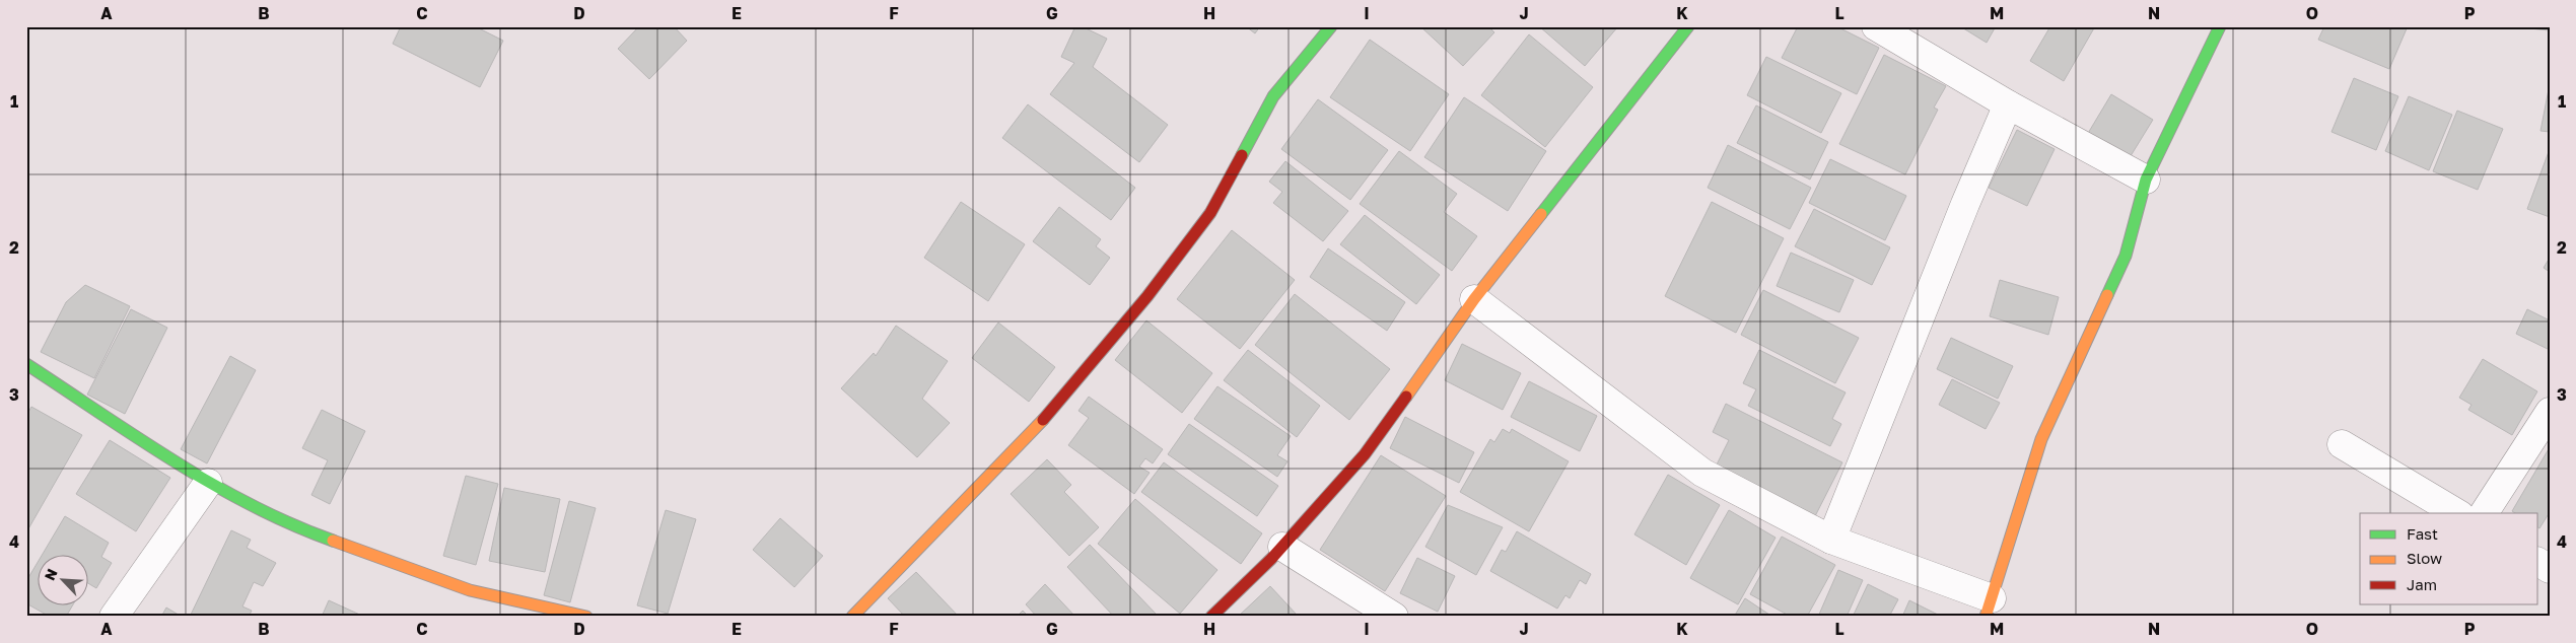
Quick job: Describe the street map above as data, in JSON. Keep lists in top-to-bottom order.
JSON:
{
  "legend": ["Fast", "Slow", "Jam"],
  "north": "top left",
  "grid": {
    "columns": [
      "A",
      "B",
      "C",
      "D",
      "E",
      "F",
      "G",
      "H",
      "I",
      "J",
      "K",
      "L",
      "M",
      "N",
      "O",
      "P"
    ],
    "rows": [
      "1",
      "2",
      "3",
      "4"
    ]
  }
}
